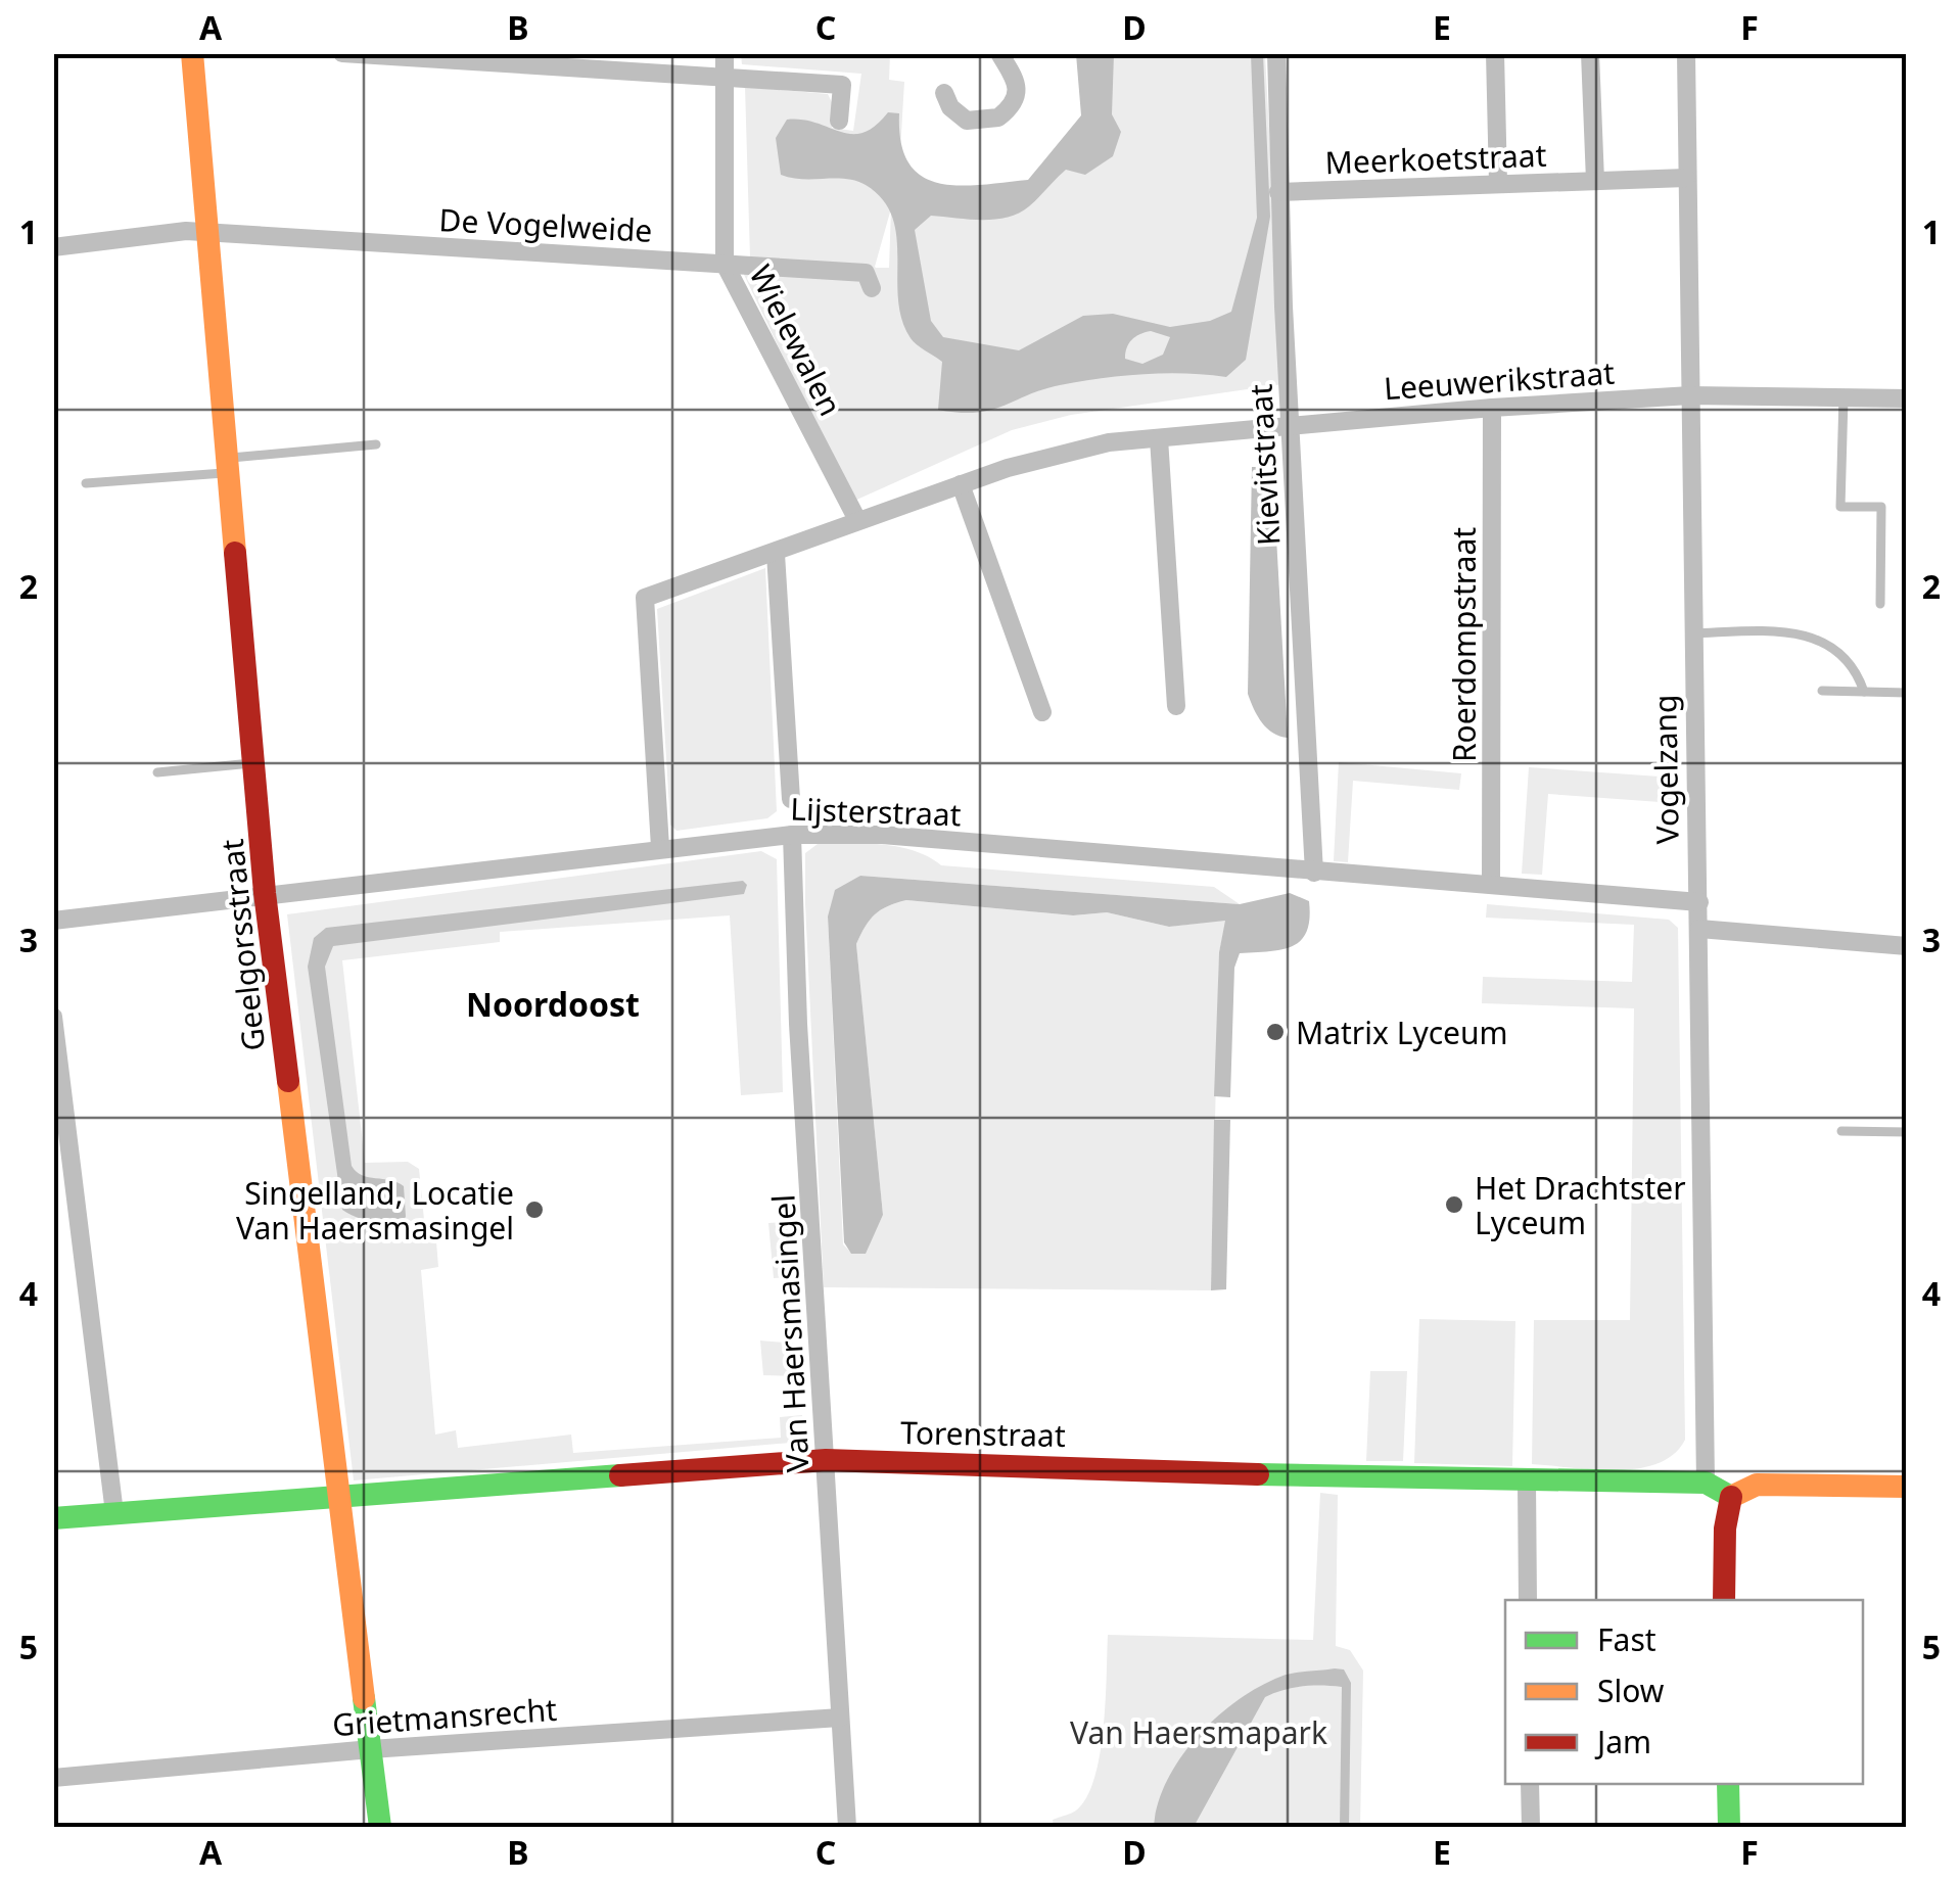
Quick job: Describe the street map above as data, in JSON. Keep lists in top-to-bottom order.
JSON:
{
  "streets": {
    "street": [
      "Meerkoetstraat",
      "De Vogelweide",
      "Wielewalen",
      "Leeuwerikstraat",
      "Kievitstraat",
      "Roerdompstraat",
      "Vogelzang",
      "Lijsterstraat",
      "Geelgorsstraat",
      "Van Haersmasingel",
      "Torenstraat",
      "Grietmansrecht"
    ]
  },
  "crossings": [
    ["Meerkoetstraat", "Kievitstraat"],
    ["Meerkoetstraat", "Vogelzang"],
    ["De Vogelweide", "Wielewalen"],
    ["De Vogelweide", "Geelgorsstraat"],
    ["Wielewalen", "Leeuwerikstraat"],
    ["Leeuwerikstraat", "Kievitstraat"],
    ["Leeuwerikstraat", "Roerdompstraat"],
    ["Leeuwerikstraat", "Vogelzang"],
    ["Leeuwerikstraat", "Lijsterstraat"],
    ["Kievitstraat", "Lijsterstraat"],
    ["Roerdompstraat", "Lijsterstraat"],
    ["Vogelzang", "Lijsterstraat"],
    ["Vogelzang", "Torenstraat"],
    ["Lijsterstraat", "Geelgorsstraat"],
    ["Lijsterstraat", "Van Haersmasingel"],
    ["Geelgorsstraat", "Torenstraat"],
    ["Geelgorsstraat", "Grietmansrecht"],
    ["Van Haersmasingel", "Torenstraat"],
    ["Van Haersmasingel", "Grietmansrecht"]
  ],
  "districts": ["Noordoost"],
  "parks": ["Van Haersmapark"],
  "places": ["Matrix Lyceum", "Het Drachtster Lyceum", "Singelland, Locatie Van Haersmasingel"],
  "legend": ["Fast", "Slow", "Jam"],
  "grid": {
    "columns": [
      "A",
      "B",
      "C",
      "D",
      "E",
      "F"
    ],
    "rows": [
      "1",
      "2",
      "3",
      "4",
      "5"
    ]
  }
}
